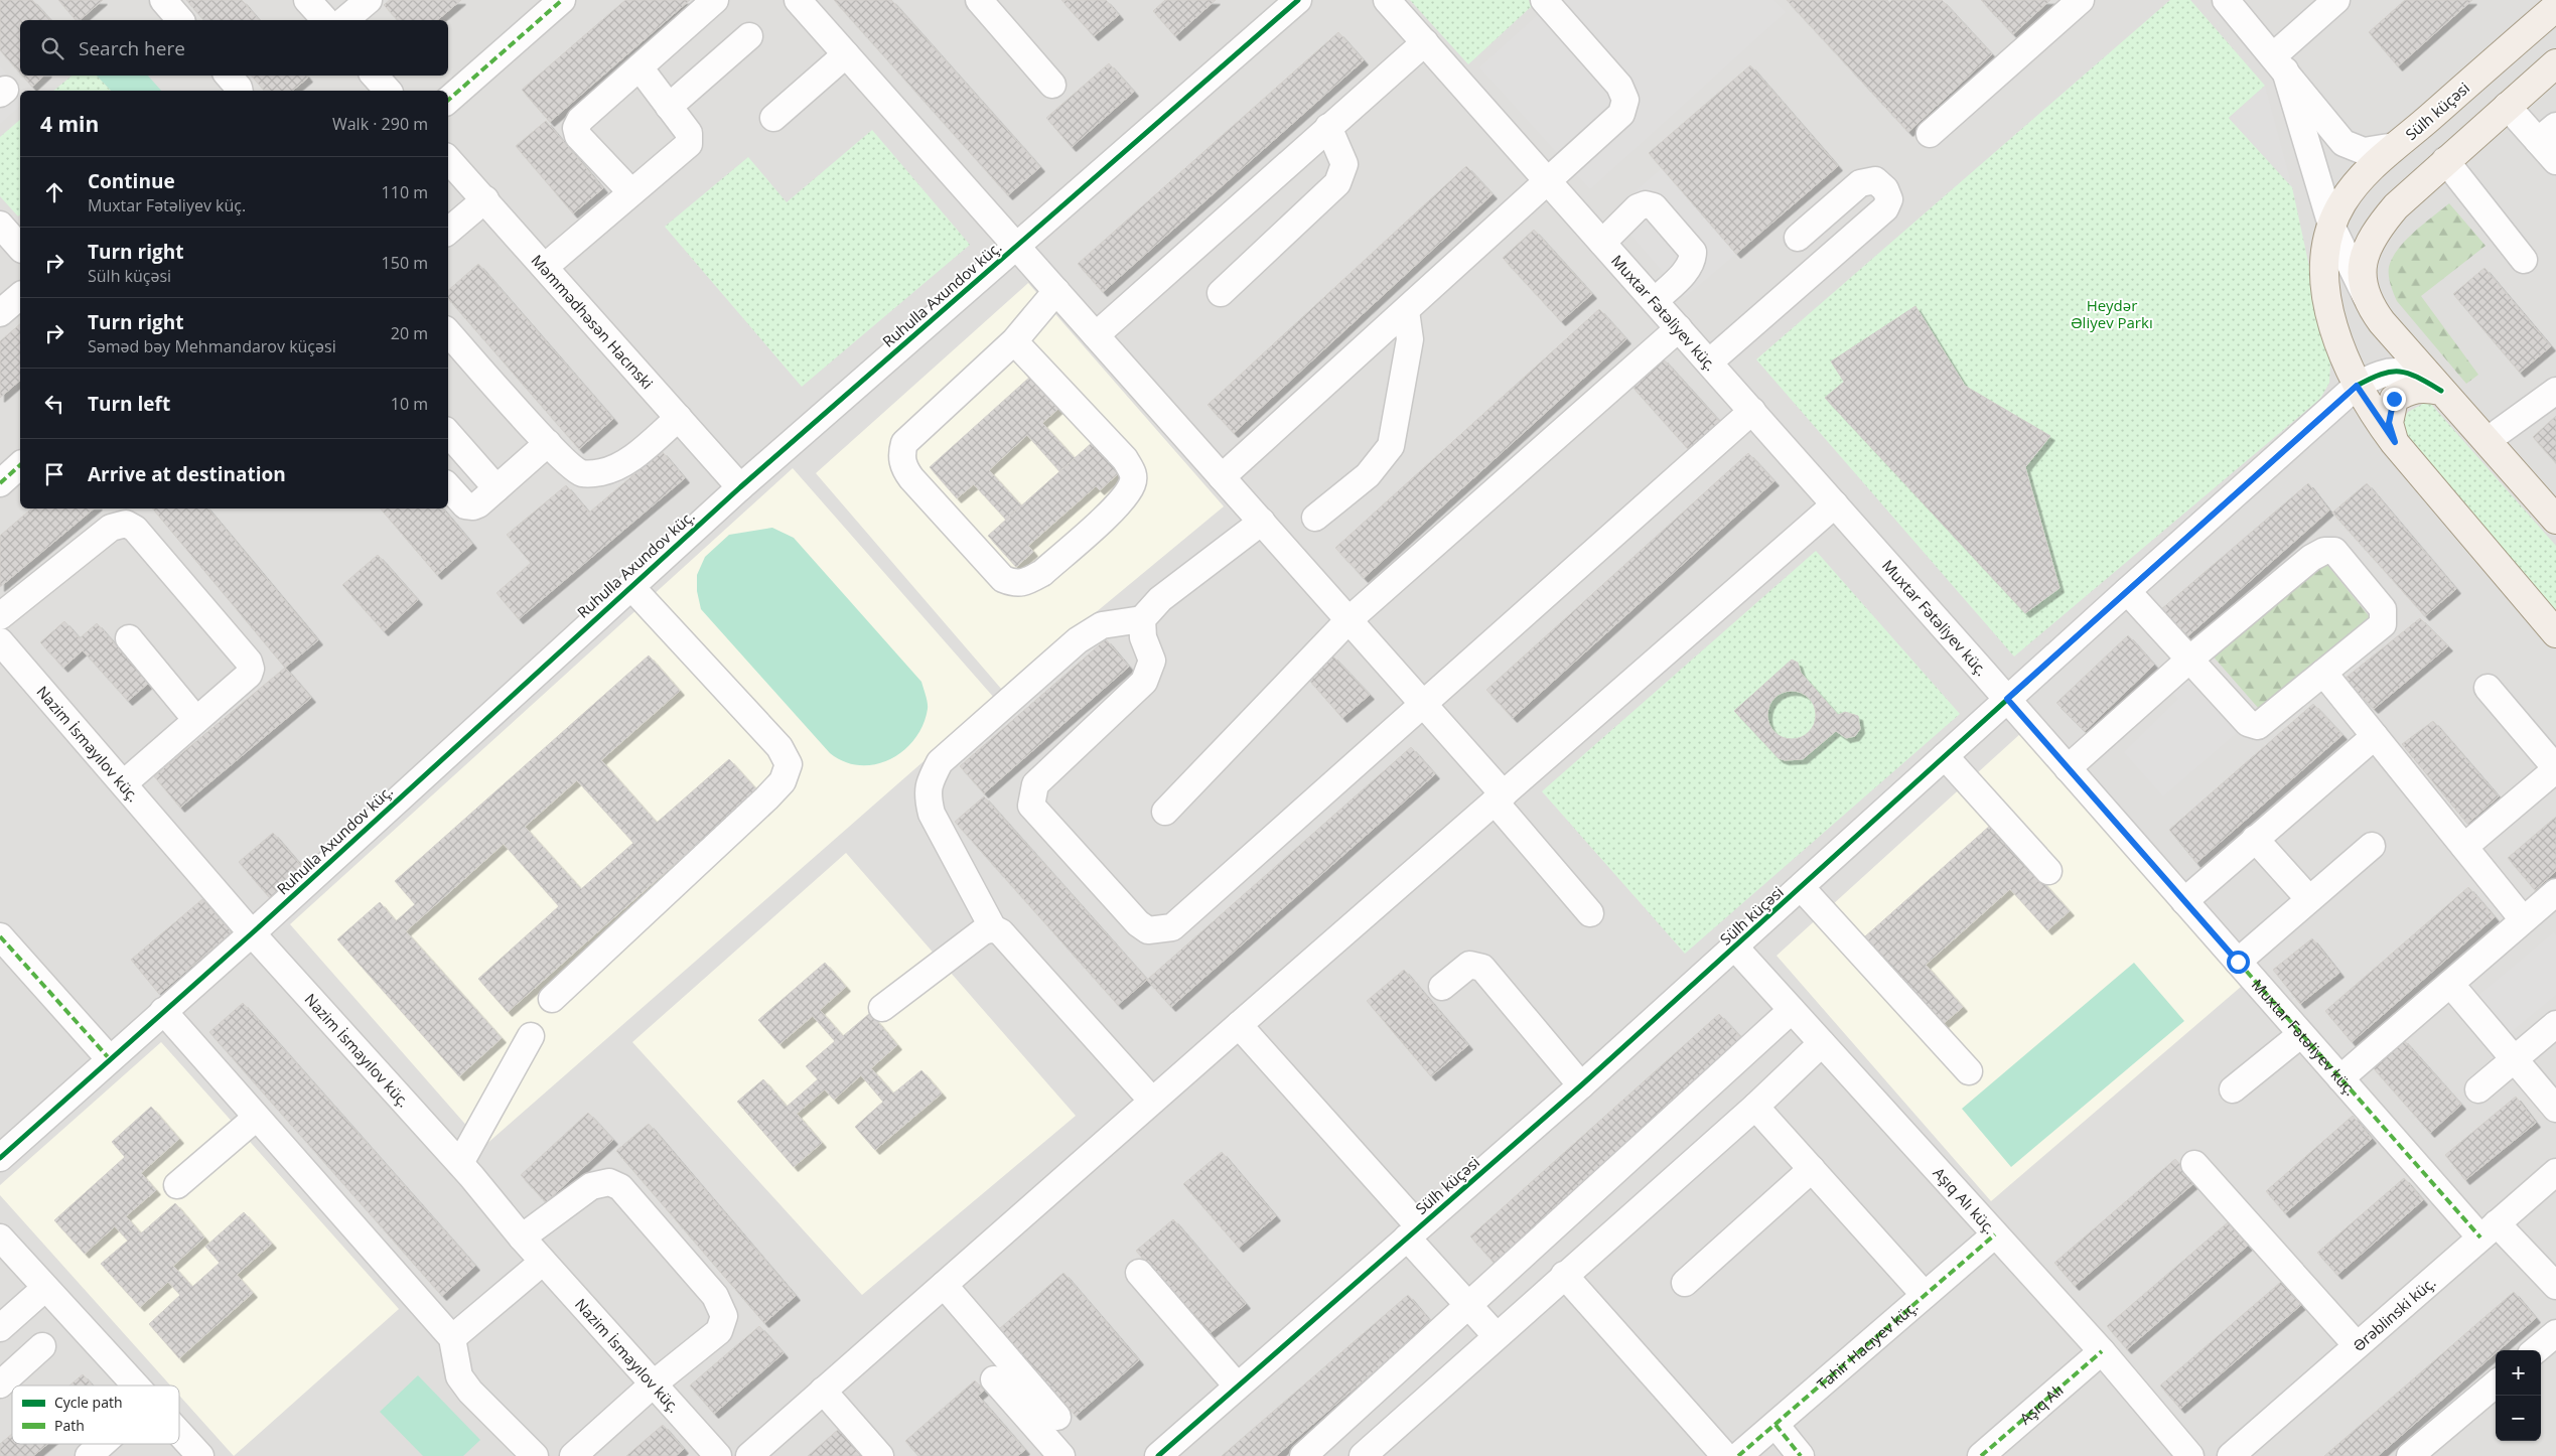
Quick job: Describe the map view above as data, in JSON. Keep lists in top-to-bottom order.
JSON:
{
  "streets": {
    "main road": ["Sülh küçəsi"],
    "street": [
      "Ruhulla Axundov küç.",
      "Muxtar Fətəliyev küç.",
      "Məmmədhəsən Hacınski",
      "Nazim İsmayılov küç.",
      "Aşıq Alı küç.",
      "Ərəblinski küç.",
      "Tahir Hacıyev küç.",
      "Aşıq Alı"
    ]
  },
  "crossings": [
    ["Sülh küçəsi", "Muxtar Fətəliyev küç."],
    ["Sülh küçəsi", "Aşıq Alı küç."],
    ["Ruhulla Axundov küç.", "Məmmədhəsən Hacınski"],
    ["Ruhulla Axundov küç.", "Nazim İsmayılov küç."],
    ["Muxtar Fətəliyev küç.", "Ərəblinski küç."],
    ["Aşıq Alı küç.", "Tahir Hacıyev küç."],
    ["Aşıq Alı küç.", "Aşıq Alı"]
  ],
  "parks": ["Heydər Əliyev Parkı"],
  "legend": ["Cycle path", "Path"],
  "page": {
    "search": "Search here",
    "heading": ["4 min", "Walk · 290 m"],
    "list": [
      ["Continue", "Muxtar Fətəliyev küç.", "110 m"],
      ["Turn right", "Sülh küçəsi", "150 m"],
      ["Turn right", "Səməd bəy Mehmandarov küçəsi", "20 m"],
      ["Turn left", "10 m"],
      "Arrive at destination"
    ],
    "map_buttons": ["+", "−"]
  }
}
